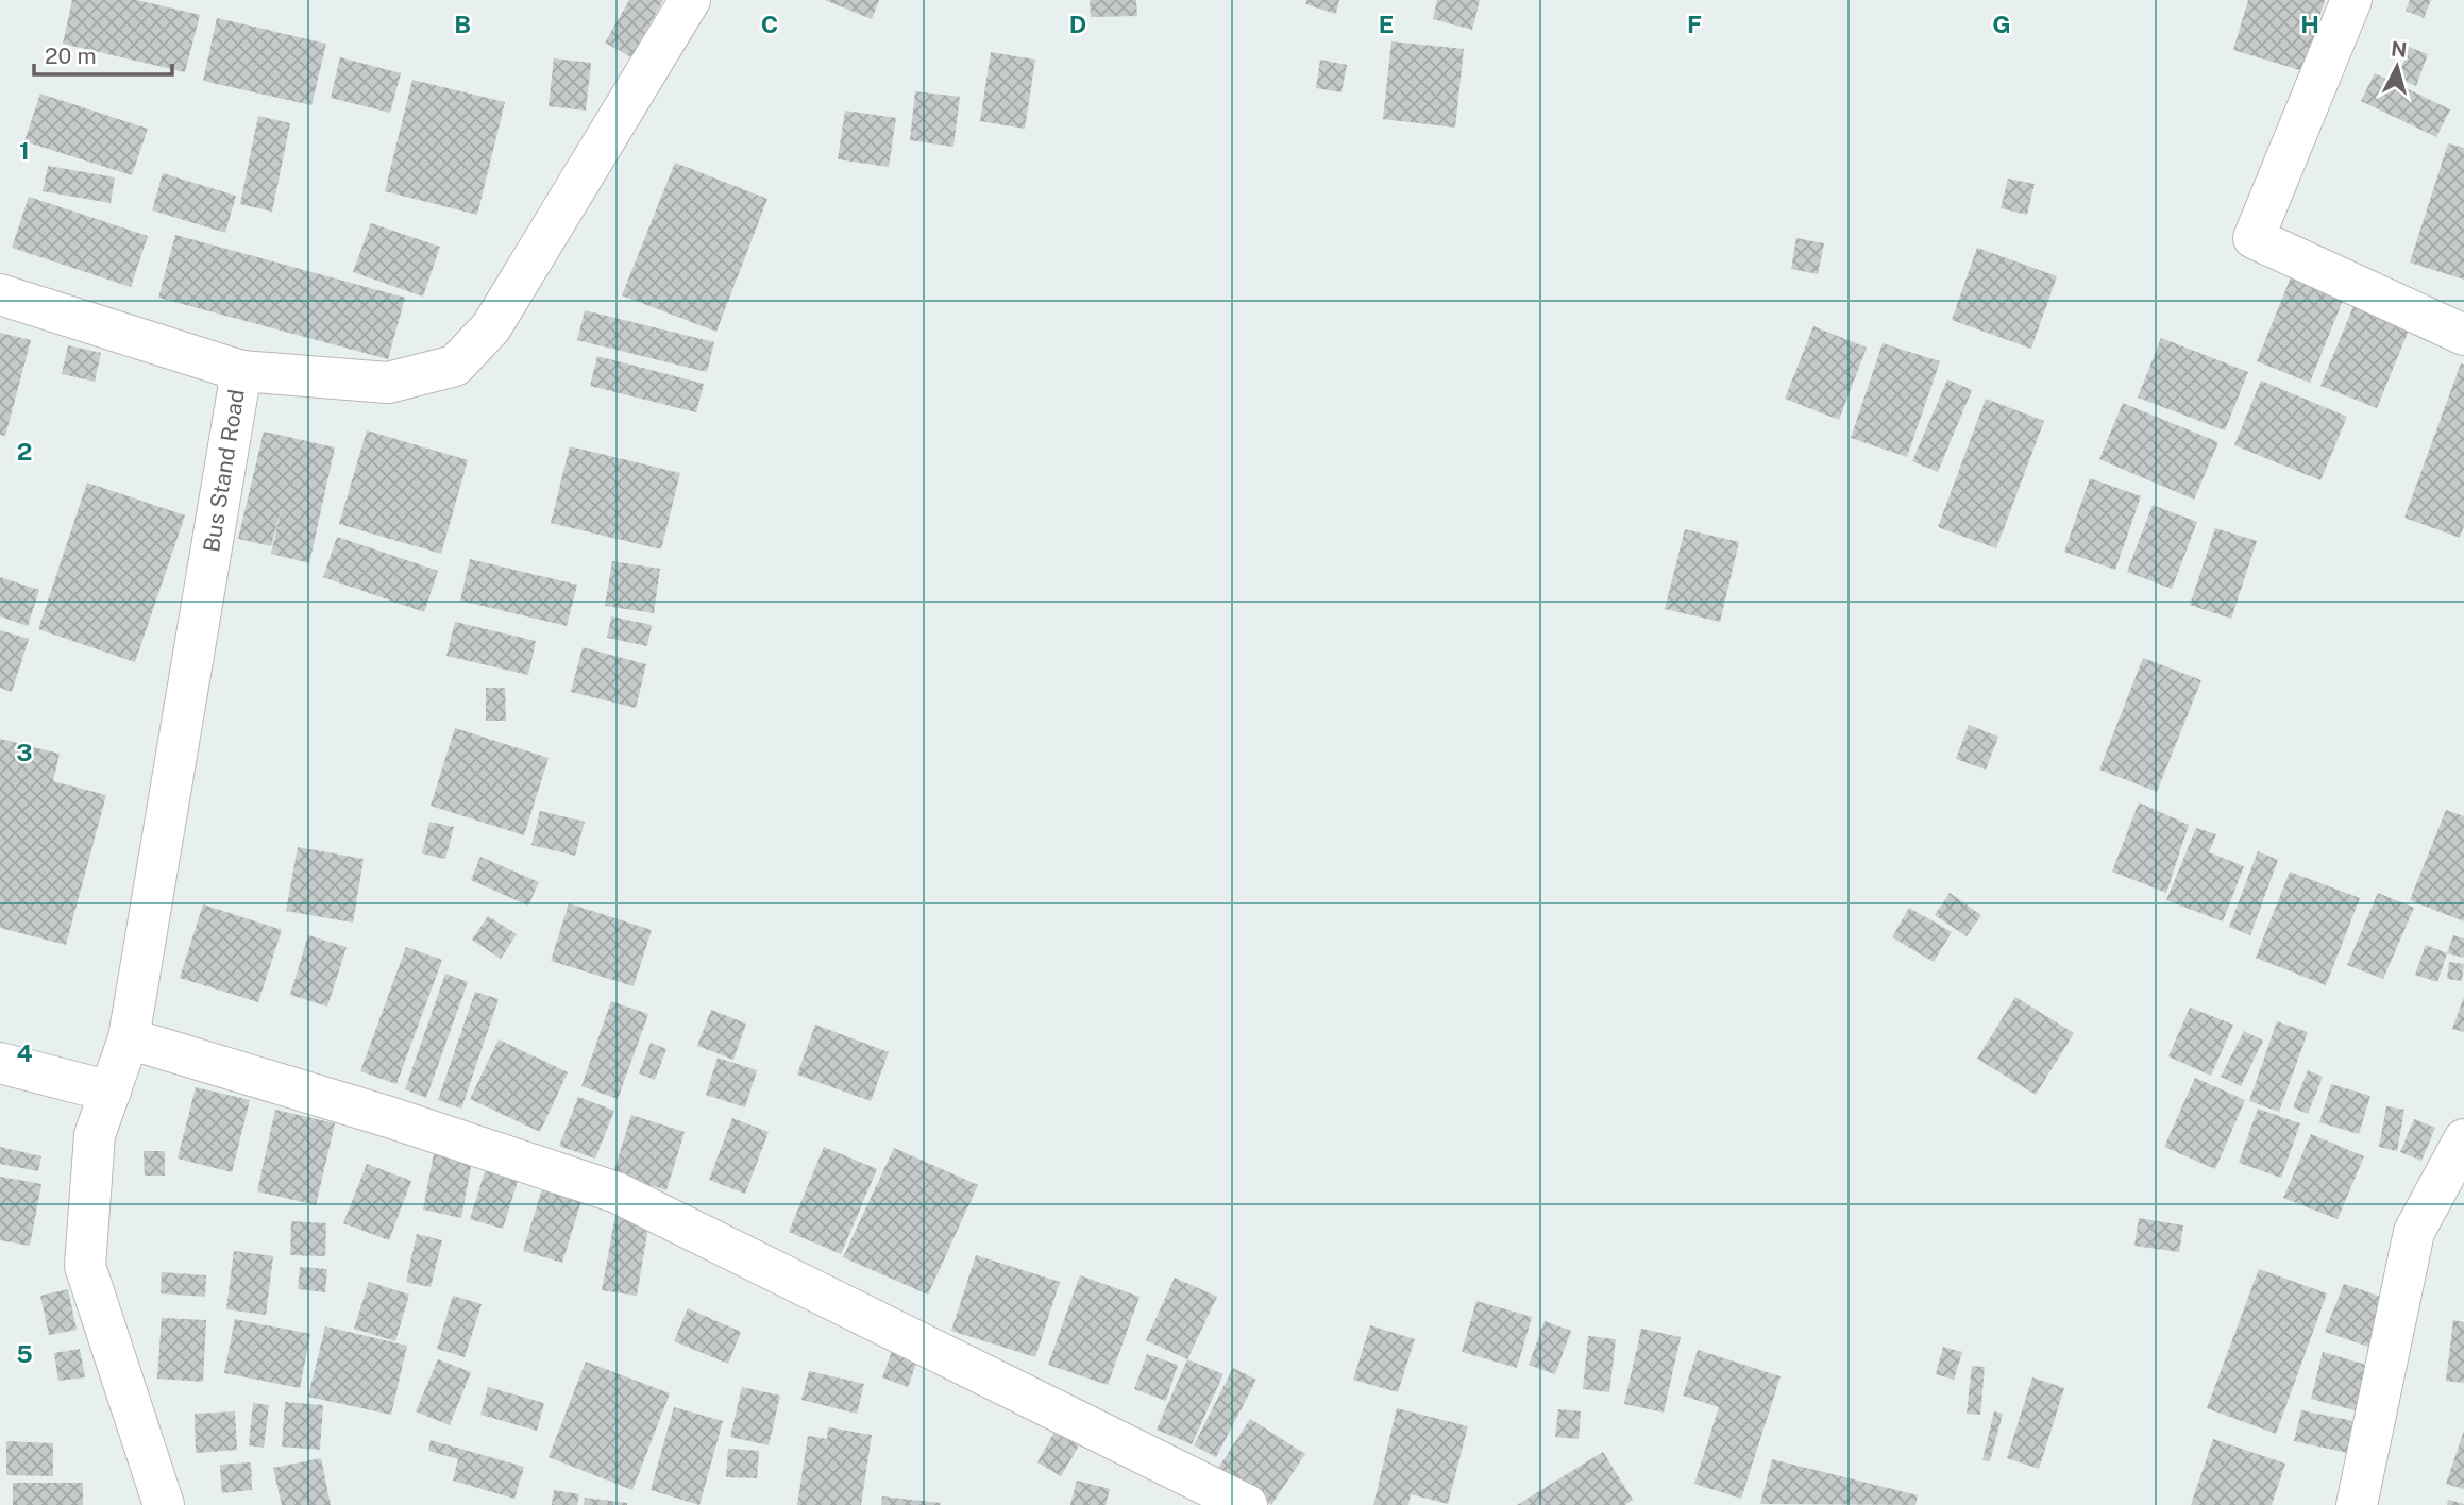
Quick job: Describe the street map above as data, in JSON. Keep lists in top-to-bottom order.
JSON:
{
  "streets": {
    "street": ["Bus Stand Road"]
  },
  "scale_bar": "20 m",
  "north": "top",
  "grid": {
    "columns": [
      "B",
      "C",
      "D",
      "E",
      "F",
      "G",
      "H"
    ],
    "rows": [
      "1",
      "2",
      "3",
      "4",
      "5"
    ]
  }
}
